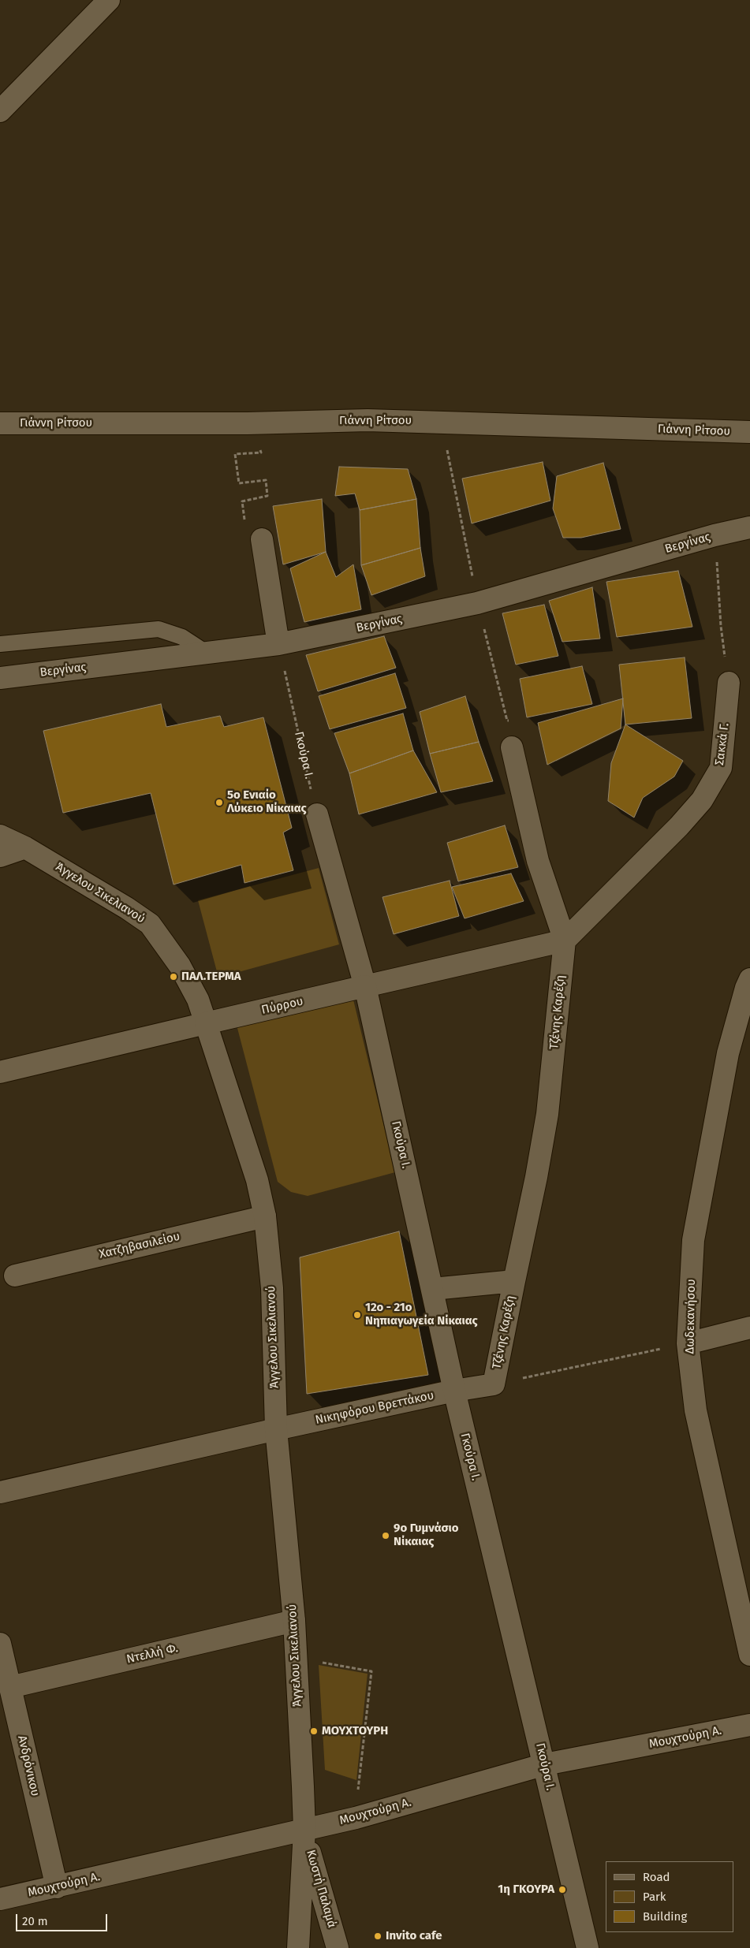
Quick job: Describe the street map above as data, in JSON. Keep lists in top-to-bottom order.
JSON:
{
  "streets": {
    "street": [
      "Γιάννη Ρίτσου",
      "Βεργίνας",
      "Σακκά Γ.",
      "Γκούρα Ι.",
      "Άγγελου Σικελιανού",
      "Πύρρου",
      "Τζένης Καρέζη",
      "Χατζηβασιλείου",
      "Δωδεκανήσου",
      "Νικηφόρου Βρεττάκου",
      "Ντελλή Φ.",
      "Μουχτούρη Α.",
      "Ανδρόνικου",
      "Κωστή Παλαμά"
    ]
  },
  "crossings": [
    ["Βεργίνας", "Γκούρα Ι."],
    ["Σακκά Γ.", "Πύρρου"],
    ["Σακκά Γ.", "Τζένης Καρέζη"],
    ["Γκούρα Ι.", "Πύρρου"],
    ["Γκούρα Ι.", "Τζένης Καρέζη"],
    ["Γκούρα Ι.", "Νικηφόρου Βρεττάκου"],
    ["Γκούρα Ι.", "Μουχτούρη Α."],
    ["Άγγελου Σικελιανού", "Πύρρου"],
    ["Άγγελου Σικελιανού", "Χατζηβασιλείου"],
    ["Άγγελου Σικελιανού", "Νικηφόρου Βρεττάκου"],
    ["Άγγελου Σικελιανού", "Ντελλή Φ."],
    ["Άγγελου Σικελιανού", "Μουχτούρη Α."],
    ["Άγγελου Σικελιανού", "Κωστή Παλαμά"],
    ["Πύρρου", "Τζένης Καρέζη"],
    ["Τζένης Καρέζη", "Νικηφόρου Βρεττάκου"],
    ["Ντελλή Φ.", "Ανδρόνικου"],
    ["Μουχτούρη Α.", "Ανδρόνικου"],
    ["Μουχτούρη Α.", "Κωστή Παλαμά"]
  ],
  "places": [
    "5ο Ενιαίο Λύκειο Νίκαιας",
    "ΠΑΛ.ΤΕΡΜΑ",
    "12ο - 21ο Νηπιαγωγεία Νίκαιας",
    "9ο Γυμνάσιο Νίκαιας",
    "ΜΟΥΧΤΟΥΡΗ",
    "1η ΓΚΟΥΡΑ",
    "Invito cafe"
  ],
  "legend": ["Road", "Park", "Building"],
  "scale_bar": "20 m"
}
